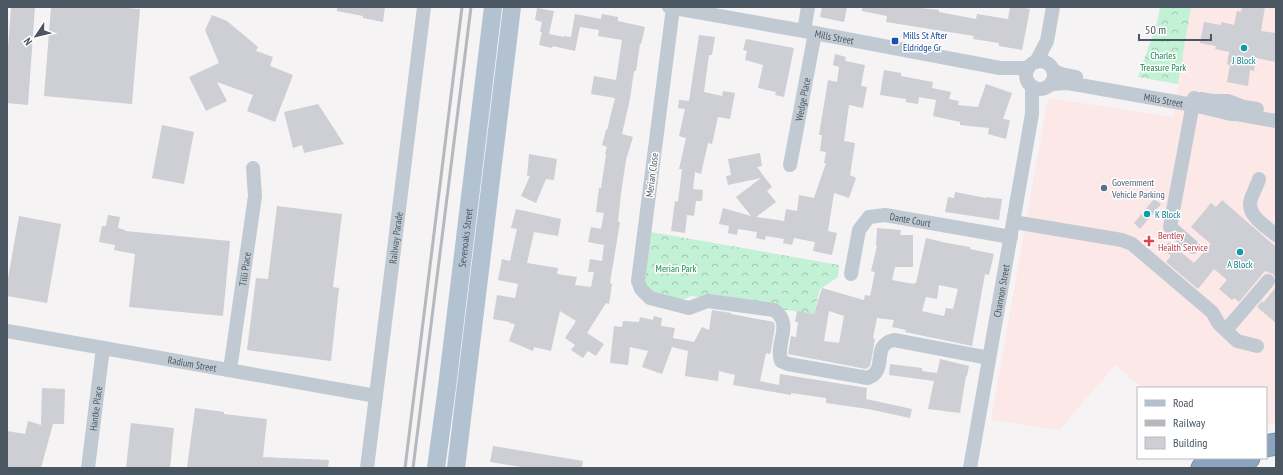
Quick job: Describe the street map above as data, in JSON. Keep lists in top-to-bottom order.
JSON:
{
  "streets": {
    "main road": ["Sevenoaks Street"],
    "street": [
      "Mills Street",
      "Wedge Place",
      "Merian Close",
      "Dante Court",
      "Railway Parade",
      "Tilli Place",
      "Channon Street",
      "Radium Street",
      "Hantke Place"
    ]
  },
  "crossings": [
    ["Mills Street", "Wedge Place"],
    ["Mills Street", "Merian Close"],
    ["Mills Street", "Channon Street"],
    ["Merian Close", "Channon Street"],
    ["Dante Court", "Channon Street"],
    ["Railway Parade", "Radium Street"],
    ["Tilli Place", "Radium Street"],
    ["Radium Street", "Hantke Place"]
  ],
  "parks": ["Charles Treasure Park", "Merian Park"],
  "places": {
    "transit": ["Mills St After Eldridge Gr"],
    "other": [
      "J Block",
      "Government Vehicle Parking",
      "K Block",
      "A Block"
    ],
    "health": ["Bentley Health Service"]
  },
  "legend": ["Road", "Railway", "Building"],
  "scale_bar": "50 m",
  "north": "bottom left"
}
